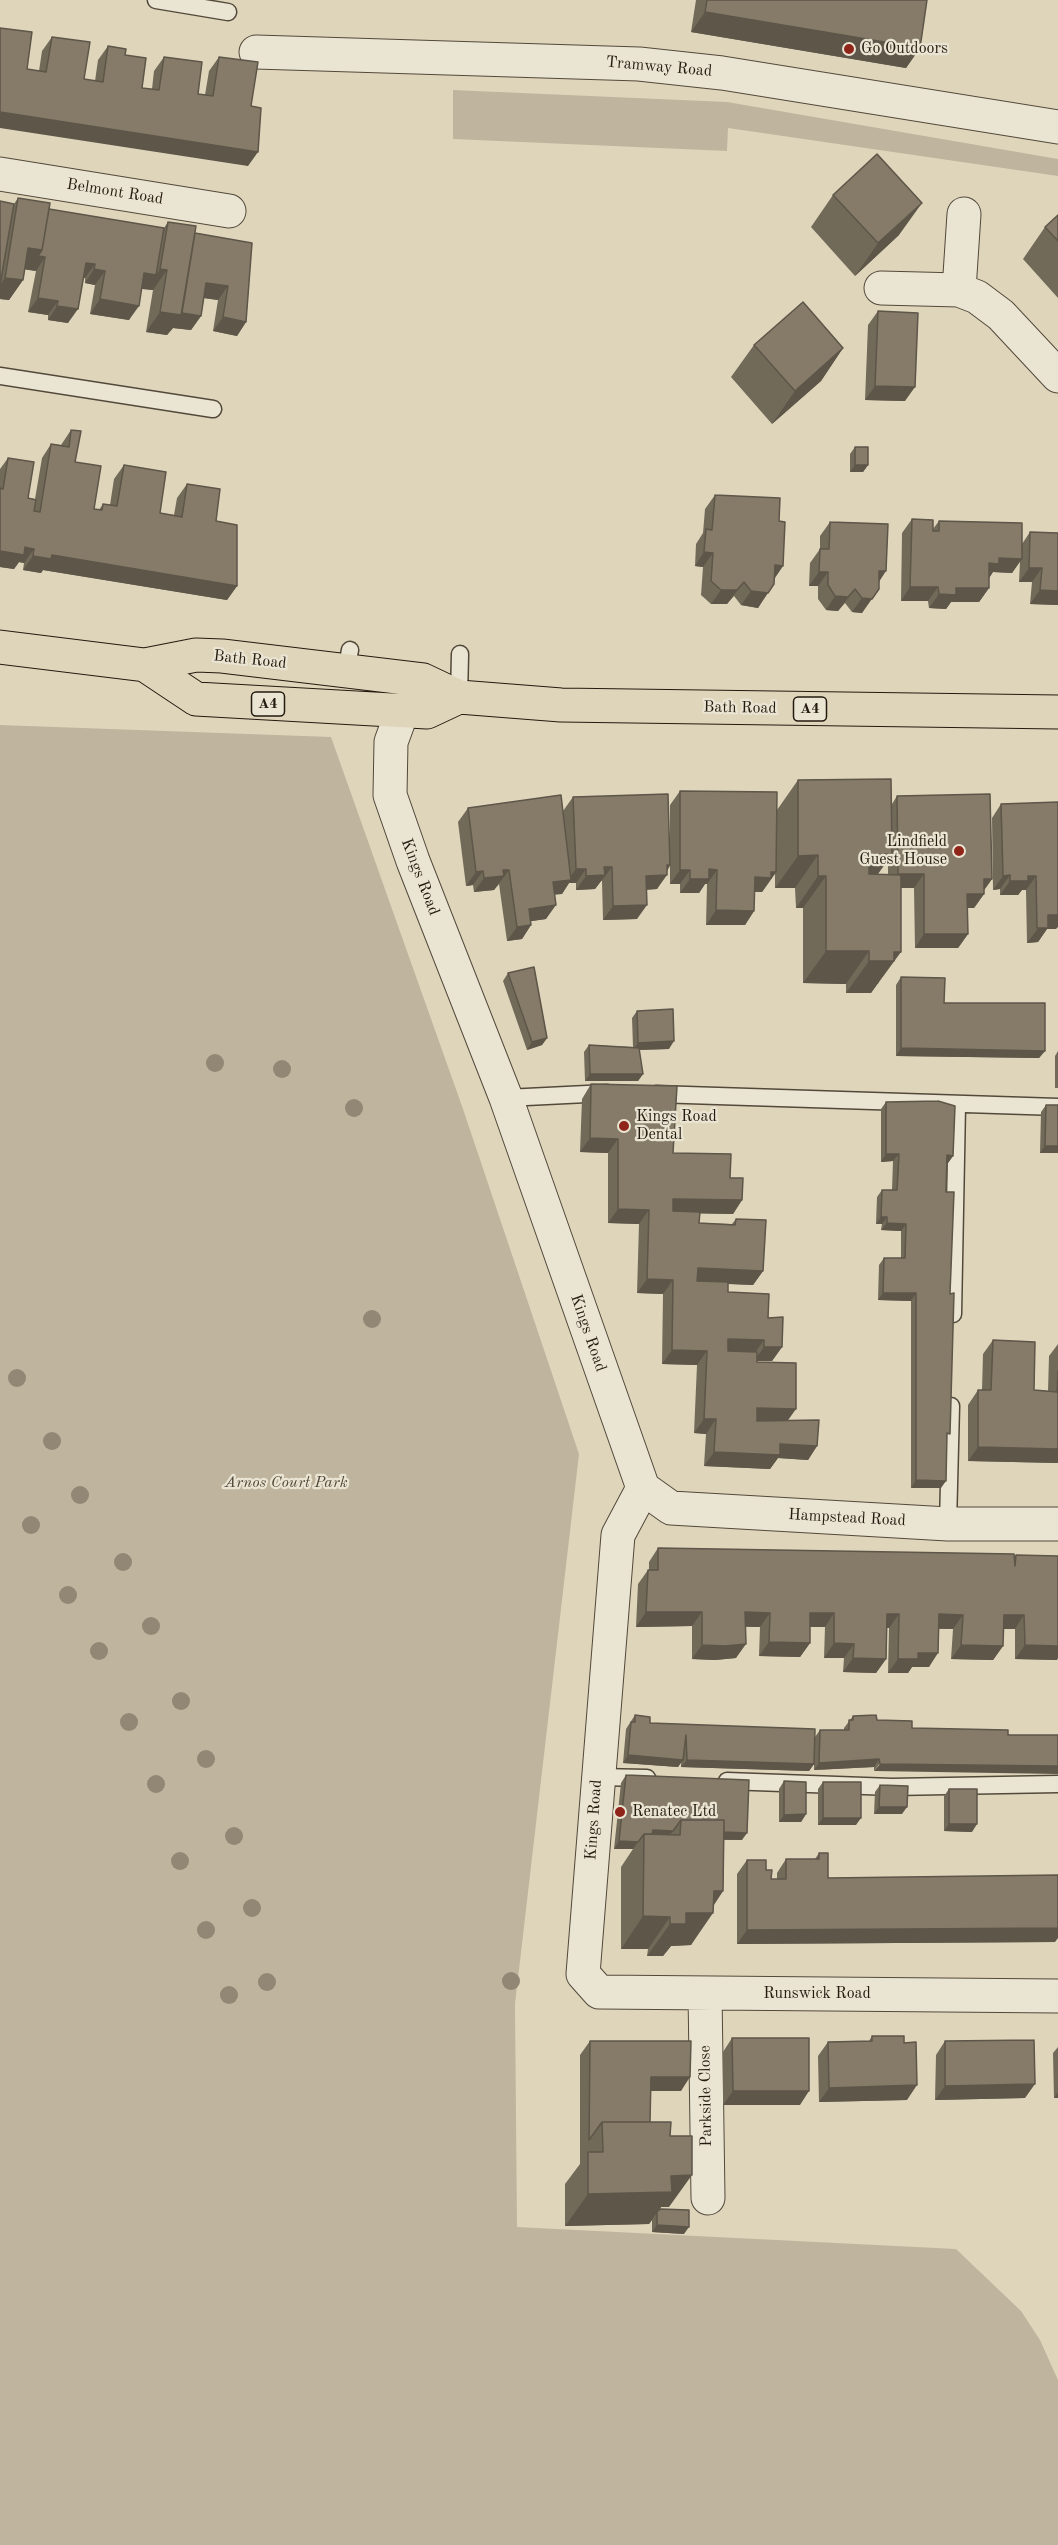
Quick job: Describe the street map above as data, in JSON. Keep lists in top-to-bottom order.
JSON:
{
  "streets": {
    "highway": ["Bath Road", "A4"],
    "street": [
      "Tramway Road",
      "Belmont Road",
      "Kings Road",
      "Hampstead Road",
      "Runswick Road",
      "Parkside Close"
    ]
  },
  "crossings": [
    ["Bath Road", "Kings Road"],
    ["Kings Road", "Hampstead Road"],
    ["Kings Road", "Runswick Road"],
    ["Runswick Road", "Parkside Close"]
  ],
  "parks": ["Arnos Court Park"],
  "places": [
    "Go Outdoors",
    "Lindfield Guest House",
    "Kings Road Dental",
    "Renatec Ltd"
  ]
}
